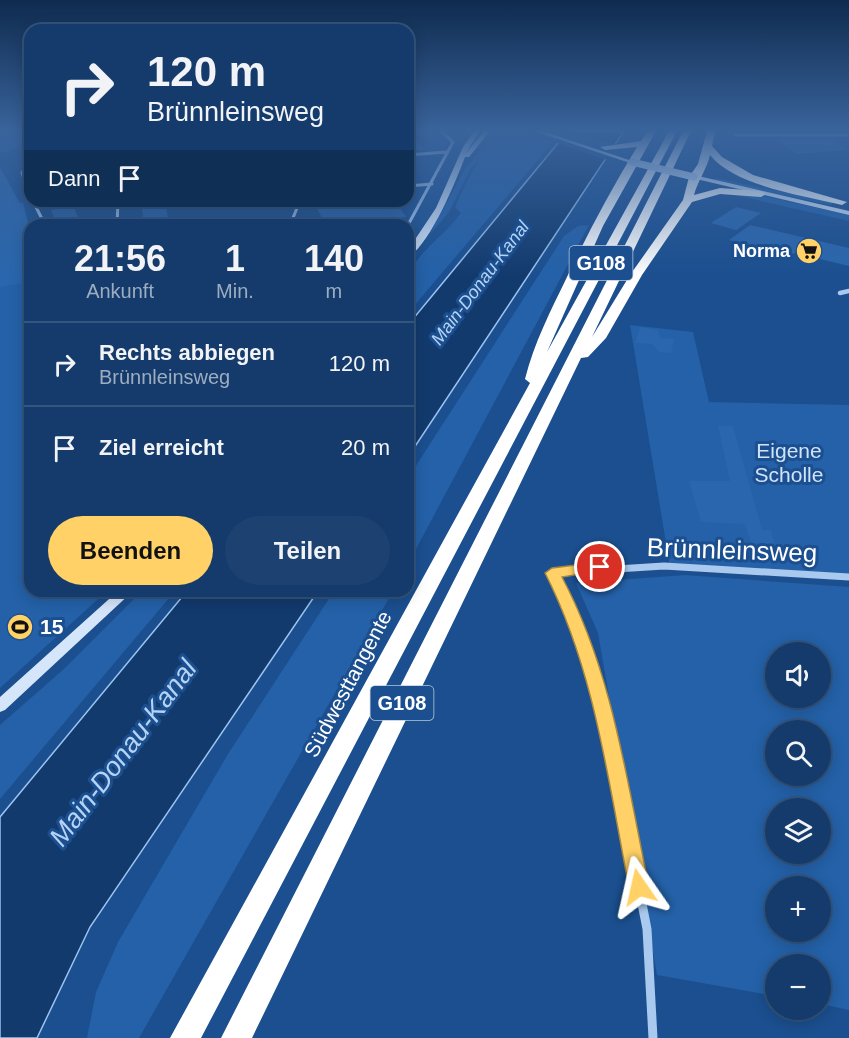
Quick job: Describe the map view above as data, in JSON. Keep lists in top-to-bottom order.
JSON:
{
  "streets": {
    "highway": ["G108", "Südwesttangente"],
    "street": ["Brünnleinsweg"]
  },
  "water": ["Main-Donau-Kanal"],
  "parks": ["Eigene Scholle"],
  "places": {
    "supermarket": ["Norma"],
    "sports": ["15"]
  },
  "page": {
    "turn": ["120 m", "Brünnleinsweg"],
    "then": "Dann",
    "eta": [
      "21:56",
      "Ankunft",
      "1",
      "Min.",
      "140",
      "m"
    ],
    "list": [
      {
        "name": "Rechts abbiegen",
        "note": "Brünnleinsweg",
        "value": "120 m"
      },
      {
        "name": "Ziel erreicht",
        "value": "20 m"
      }
    ],
    "buttons": ["Beenden", "Teilen"],
    "map_buttons": ["+", "−"]
  }
}
